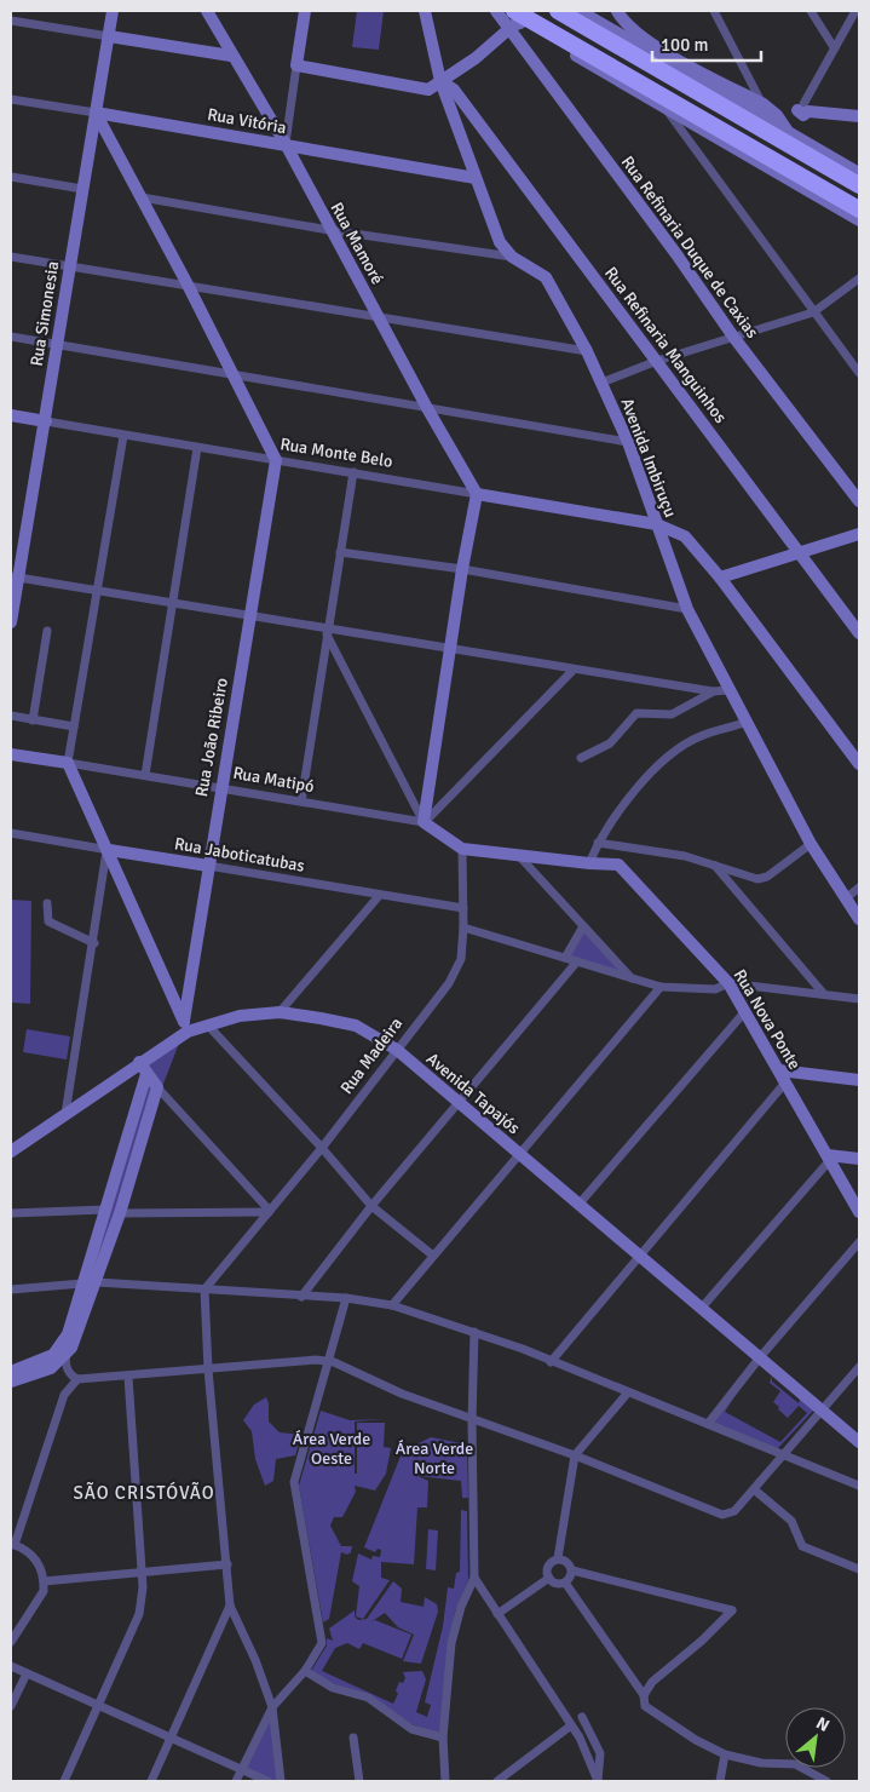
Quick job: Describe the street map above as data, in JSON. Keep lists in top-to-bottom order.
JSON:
{
  "streets": {
    "street": [
      "Rua Vitória",
      "Rua Mamoré",
      "Rua Refinaria Duque de Caxias",
      "Rua Simonesia",
      "Rua Refinaria Manguinhos",
      "Rua Monte Belo",
      "Avenida Imbiruçu",
      "Rua João Ribeiro",
      "Rua Matipó",
      "Rua Jaboticatubas",
      "Rua Nova Ponte",
      "Rua Madeira",
      "Avenida Tapajós"
    ]
  },
  "crossings": [
    ["Rua Vitória", "Rua Mamoré"],
    ["Rua Vitória", "Rua Simonesia"],
    ["Rua Vitória", "Avenida Imbiruçu"],
    ["Rua Mamoré", "Rua Monte Belo"],
    ["Rua Simonesia", "Rua Monte Belo"],
    ["Rua Refinaria Manguinhos", "Avenida Imbiruçu"],
    ["Rua Monte Belo", "Avenida Imbiruçu"],
    ["Rua Monte Belo", "Rua João Ribeiro"],
    ["Rua João Ribeiro", "Rua Matipó"],
    ["Rua João Ribeiro", "Rua Jaboticatubas"],
    ["Rua João Ribeiro", "Avenida Tapajós"],
    ["Rua Jaboticatubas", "Rua Madeira"],
    ["Rua Madeira", "Avenida Tapajós"]
  ],
  "districts": ["SÃO CRISTÓVÃO"],
  "parks": ["Área Verde Oeste", "Área Verde Norte"],
  "scale_bar": "100 m",
  "north": "top right"
}
